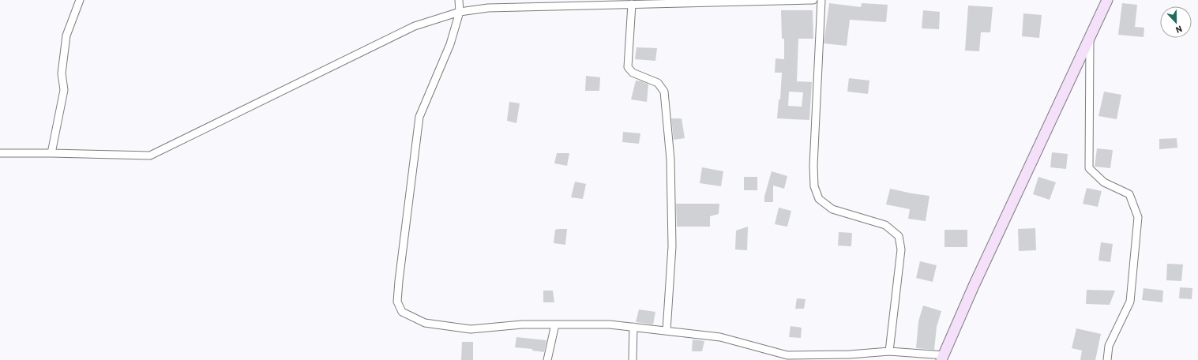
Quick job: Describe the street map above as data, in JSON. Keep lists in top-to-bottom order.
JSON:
{
  "north": "bottom"
}
